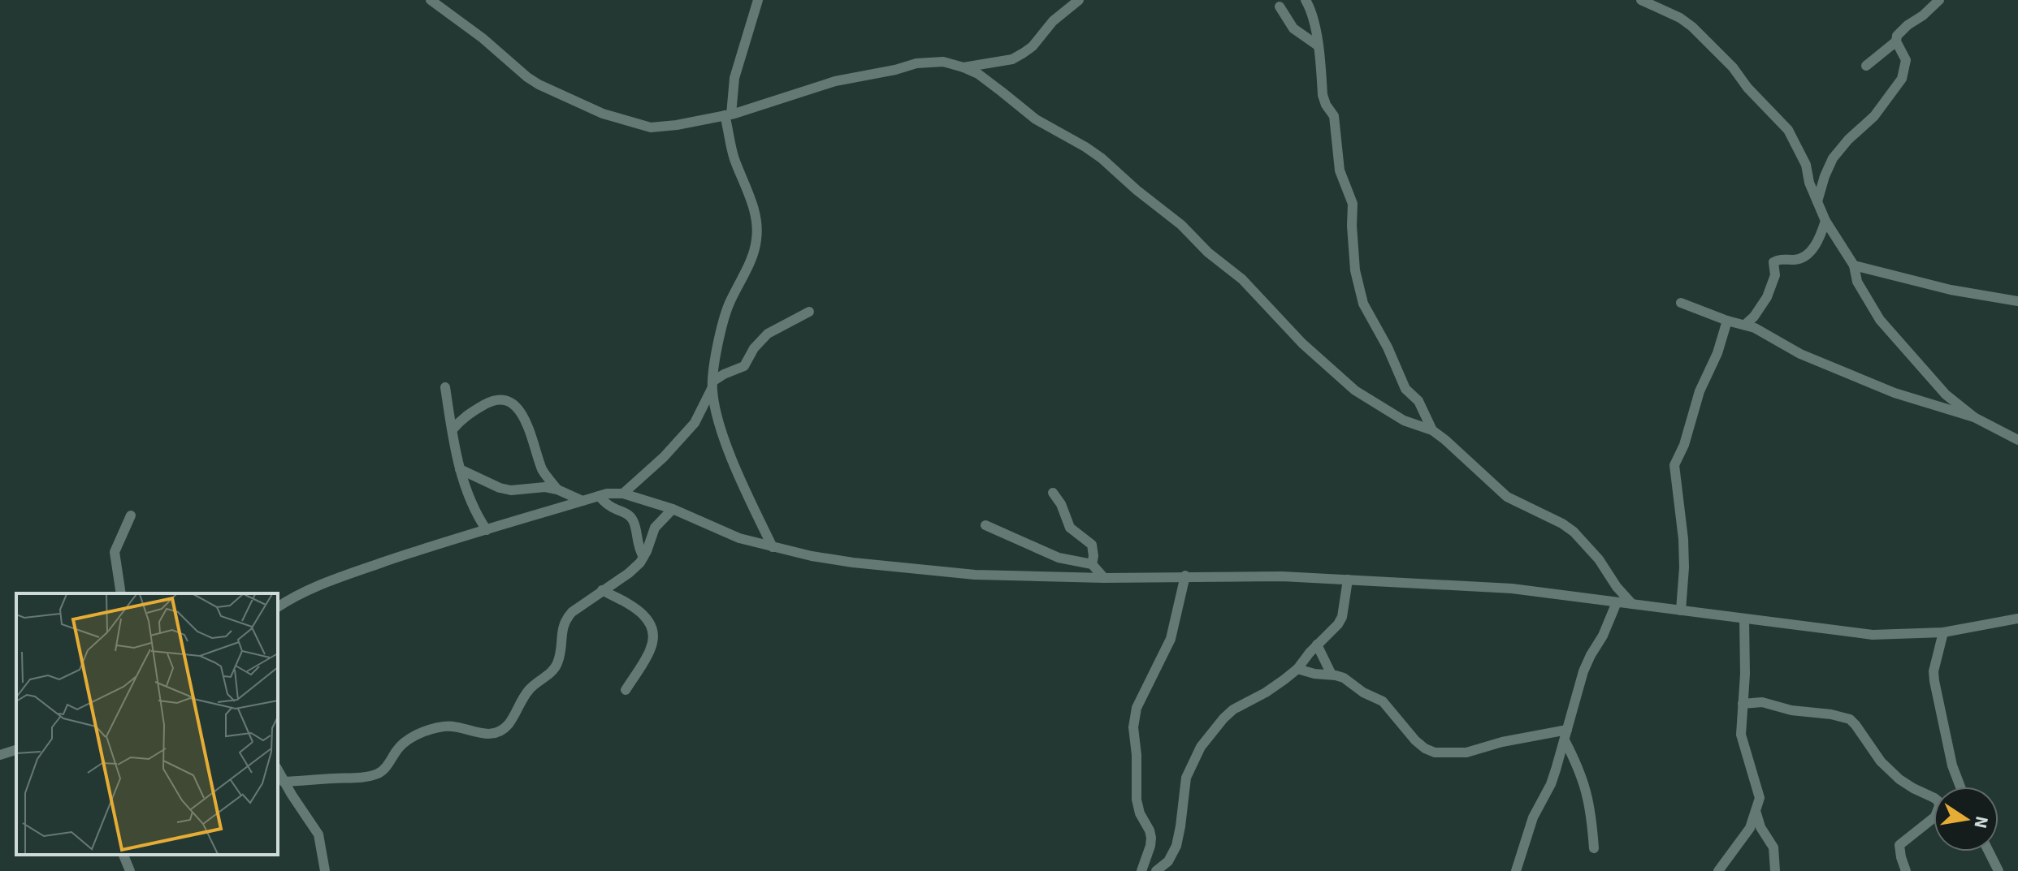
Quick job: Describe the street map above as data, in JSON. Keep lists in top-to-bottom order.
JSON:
{
  "north": "right"
}
